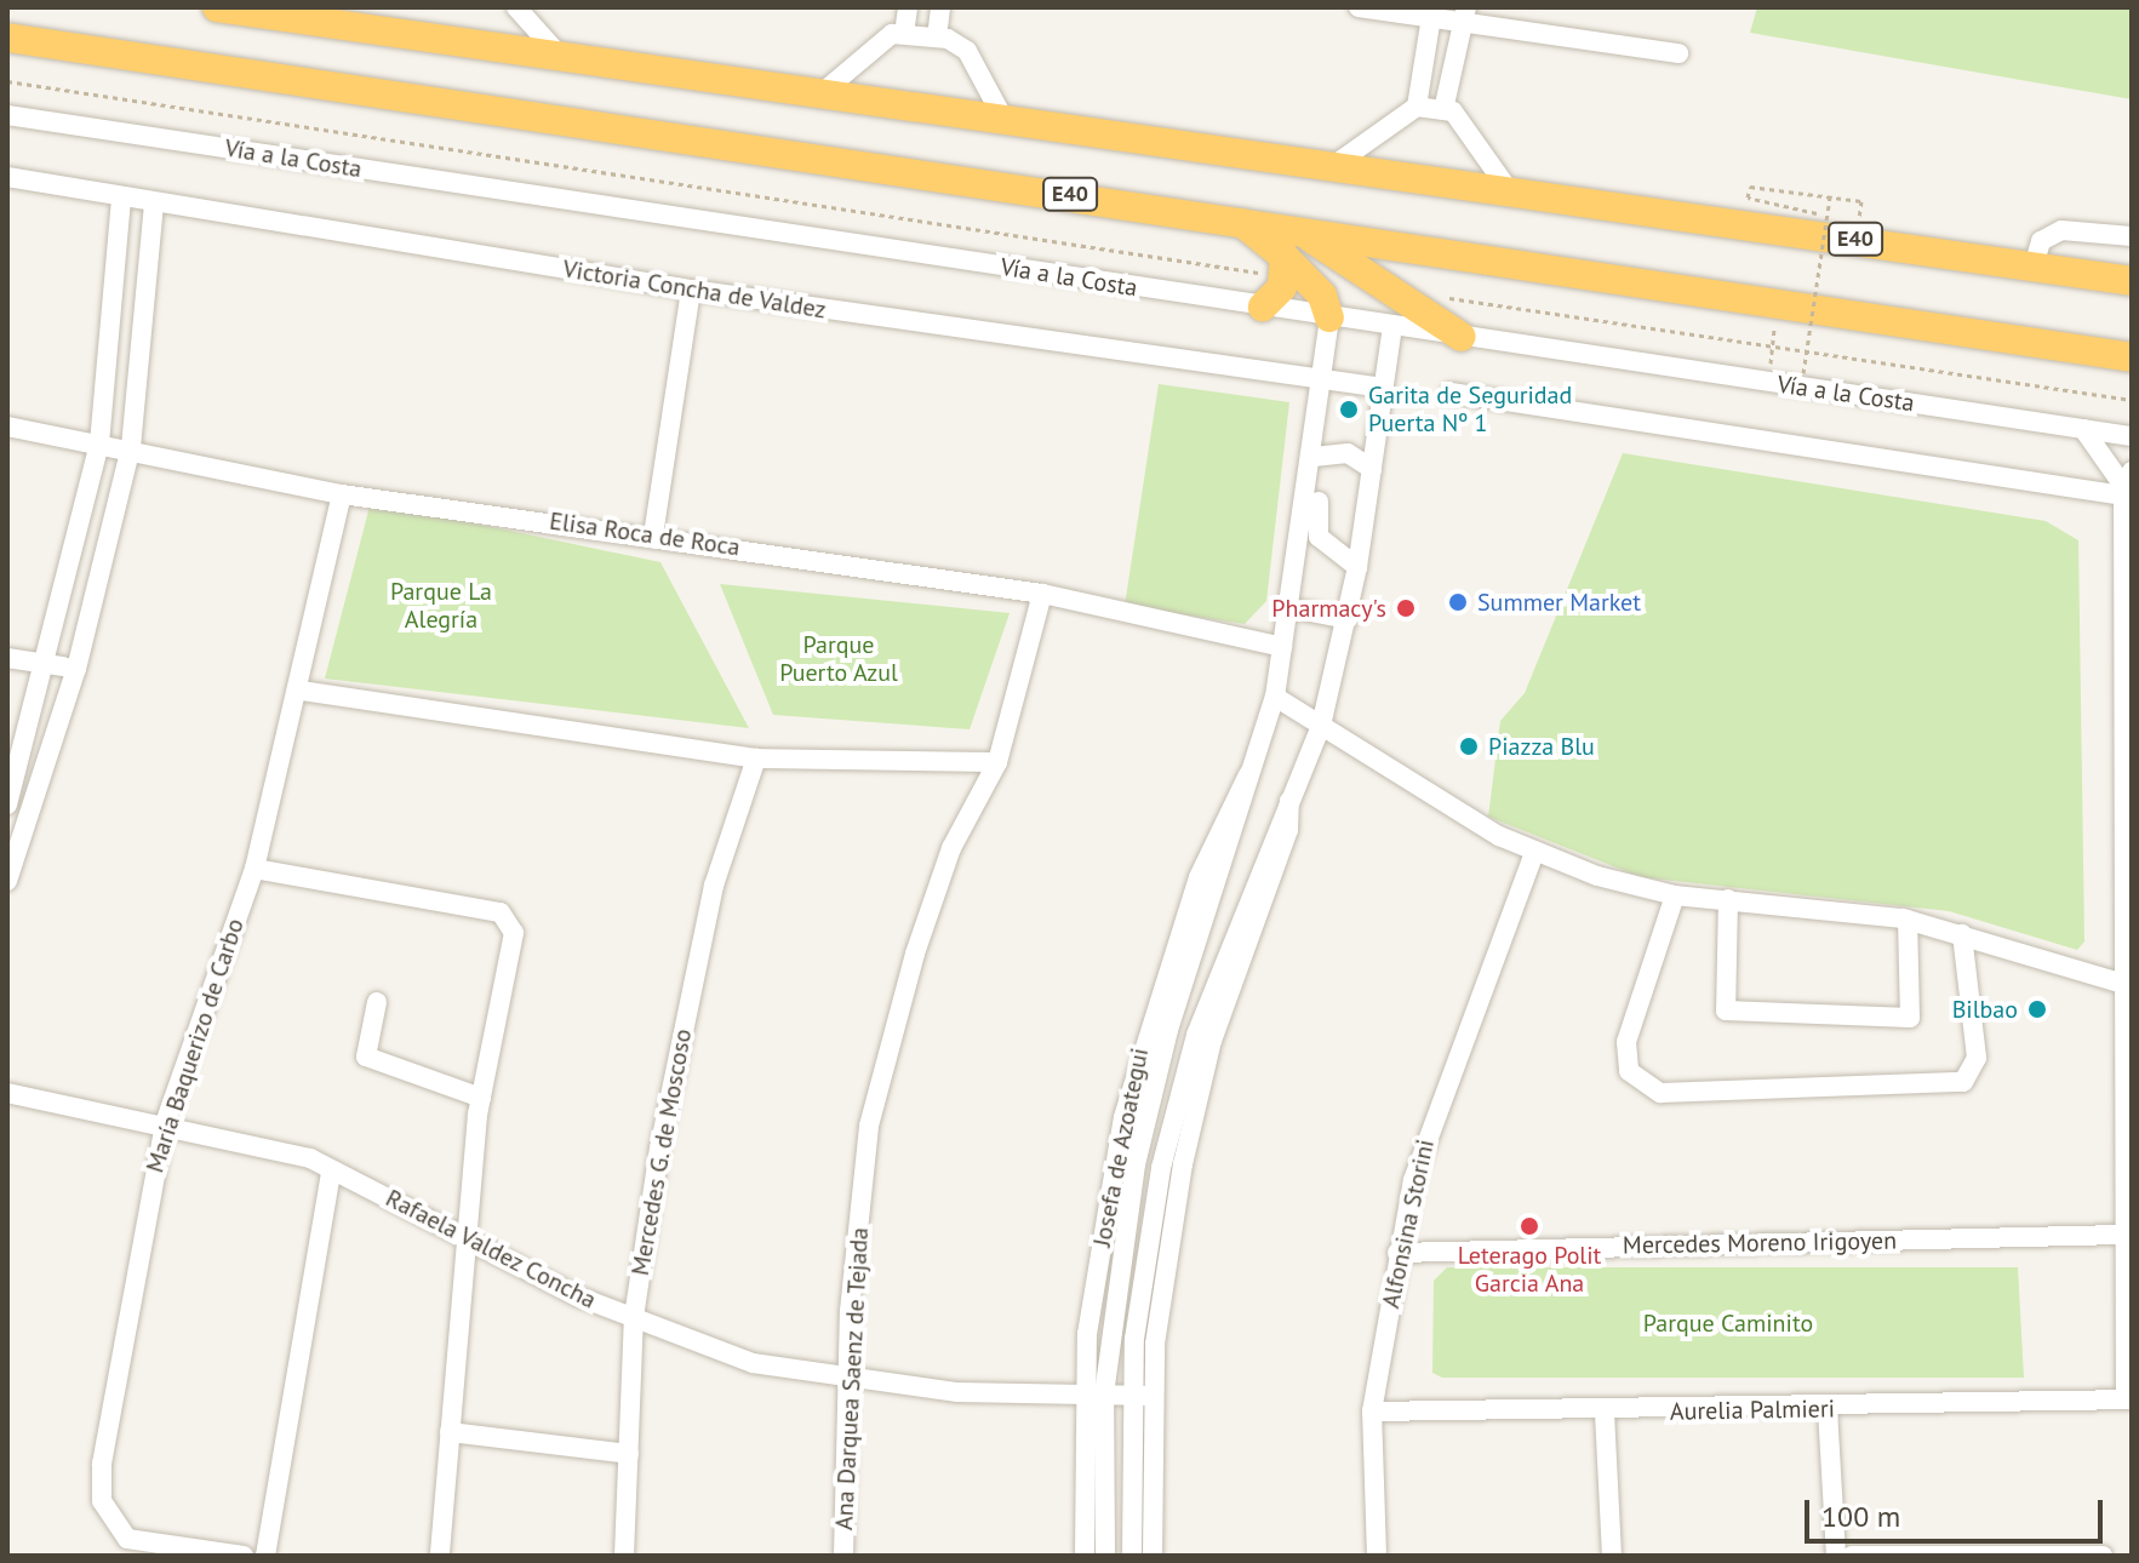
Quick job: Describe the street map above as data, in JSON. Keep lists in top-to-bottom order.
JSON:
{
  "streets": {
    "highway": ["E40"],
    "street": [
      "Vía a la Costa",
      "Victoria Concha de Valdez",
      "Elisa Roca de Roca",
      "María Baquerizo de Carbo",
      "Josefa de Azoategui",
      "Mercedes G. de Moscoso",
      "Alfonsina Storini",
      "Mercedes Moreno Irigoyen",
      "Rafaela Valdez Concha",
      "Ana Darquea Saenz de Tejada",
      "Aurelia Palmieri"
    ]
  },
  "crossings": [
    ["Vía a la Costa", "Josefa de Azoategui"],
    ["Victoria Concha de Valdez", "Josefa de Azoategui"],
    ["Elisa Roca de Roca", "María Baquerizo de Carbo"],
    ["Elisa Roca de Roca", "Josefa de Azoategui"],
    ["Elisa Roca de Roca", "Ana Darquea Saenz de Tejada"],
    ["María Baquerizo de Carbo", "Rafaela Valdez Concha"],
    ["Josefa de Azoategui", "Rafaela Valdez Concha"],
    ["Mercedes G. de Moscoso", "Rafaela Valdez Concha"],
    ["Alfonsina Storini", "Mercedes Moreno Irigoyen"],
    ["Alfonsina Storini", "Aurelia Palmieri"],
    ["Rafaela Valdez Concha", "Ana Darquea Saenz de Tejada"]
  ],
  "parks": ["Parque La Alegría", "Parque Puerto Azul", "Parque Caminito"],
  "places": [
    "Garita de Seguridad Puerta Nº 1",
    "Summer Market",
    "Pharmacy's",
    "Piazza Blu",
    "Bilbao",
    "Leterago Polit Garcia Ana"
  ],
  "scale_bar": "100 m"
}
